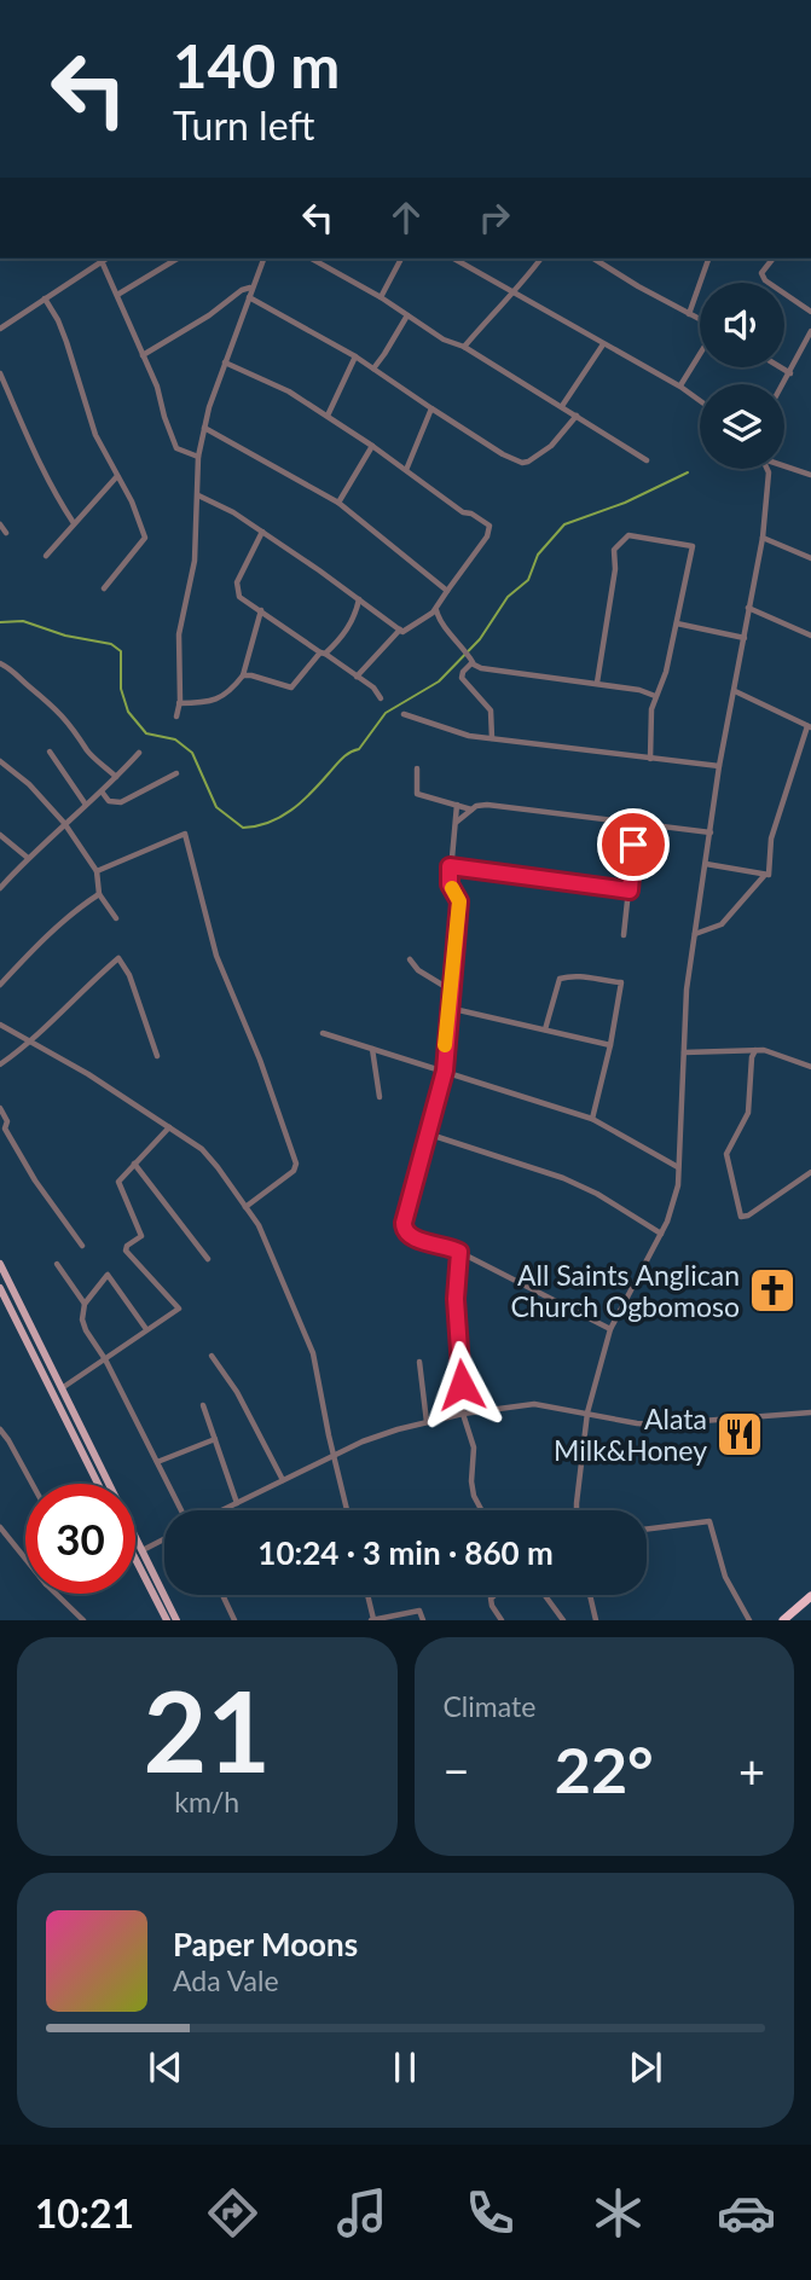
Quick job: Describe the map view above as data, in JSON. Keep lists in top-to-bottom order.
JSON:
{
  "places": {
    "church": ["All Saints Anglican Church Ogbomoso"],
    "restaurant": ["Alata Milk&Honey"]
  },
  "page": {
    "turn": ["140 m", "Turn left"],
    "limit": "30",
    "trip": "10:24 · 3 min · 860 m",
    "tile": [
      ["21", "km/h"],
      "Climate"
    ],
    "heat": ["−", "22°", "+"],
    "song": ["Paper Moons", "Ada Vale"],
    "tabs": "10:21"
  }
}
